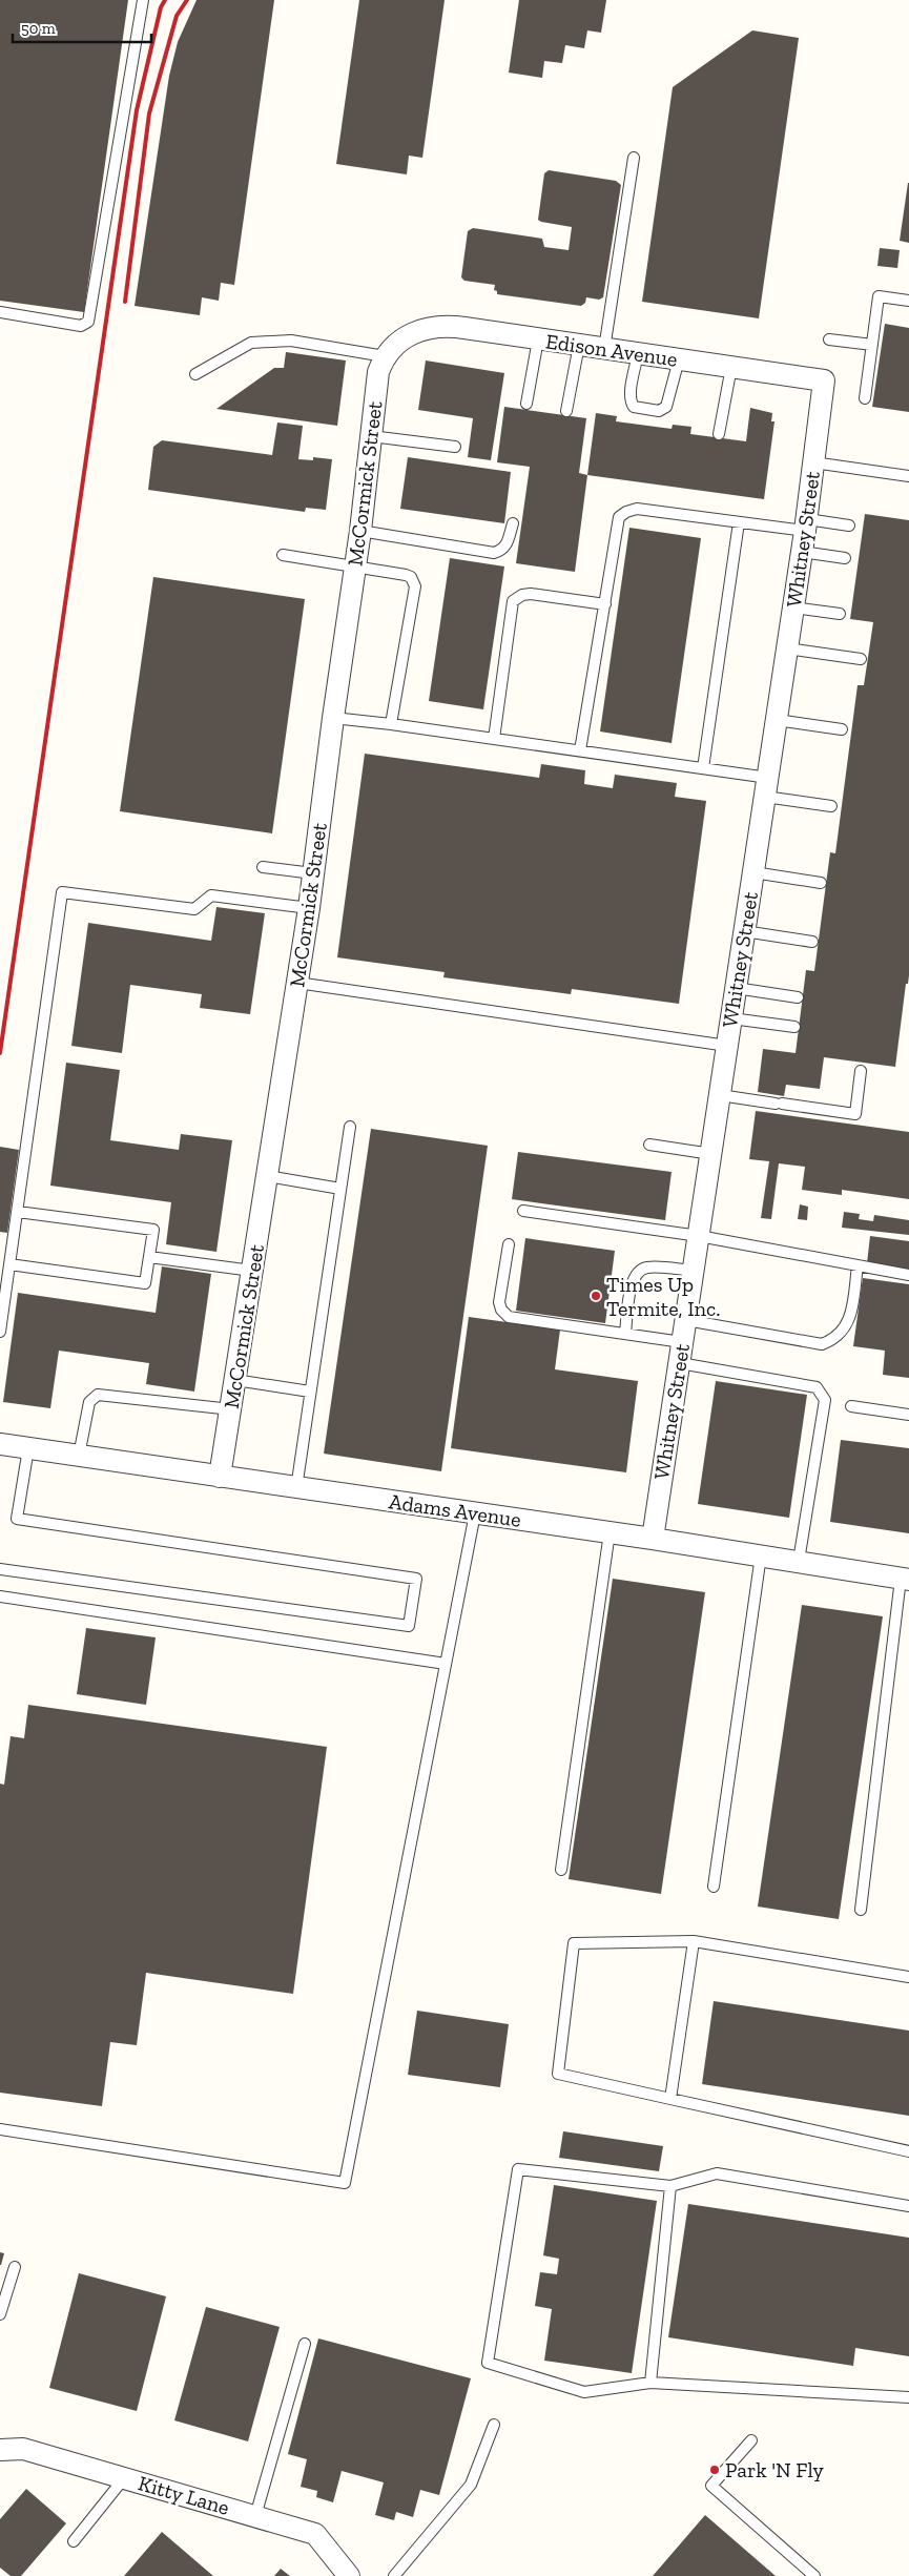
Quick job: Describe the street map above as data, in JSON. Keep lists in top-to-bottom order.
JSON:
{
  "streets": {
    "street": [
      "Edison Avenue",
      "McCormick Street",
      "Whitney Street",
      "Adams Avenue",
      "Kitty Lane"
    ]
  },
  "crossings": [
    ["Edison Avenue", "McCormick Street"],
    ["Edison Avenue", "Whitney Street"],
    ["McCormick Street", "Adams Avenue"],
    ["Whitney Street", "Adams Avenue"]
  ],
  "places": ["Times Up Termite, Inc.", "Park 'N Fly"],
  "scale_bar": "50 m"
}
